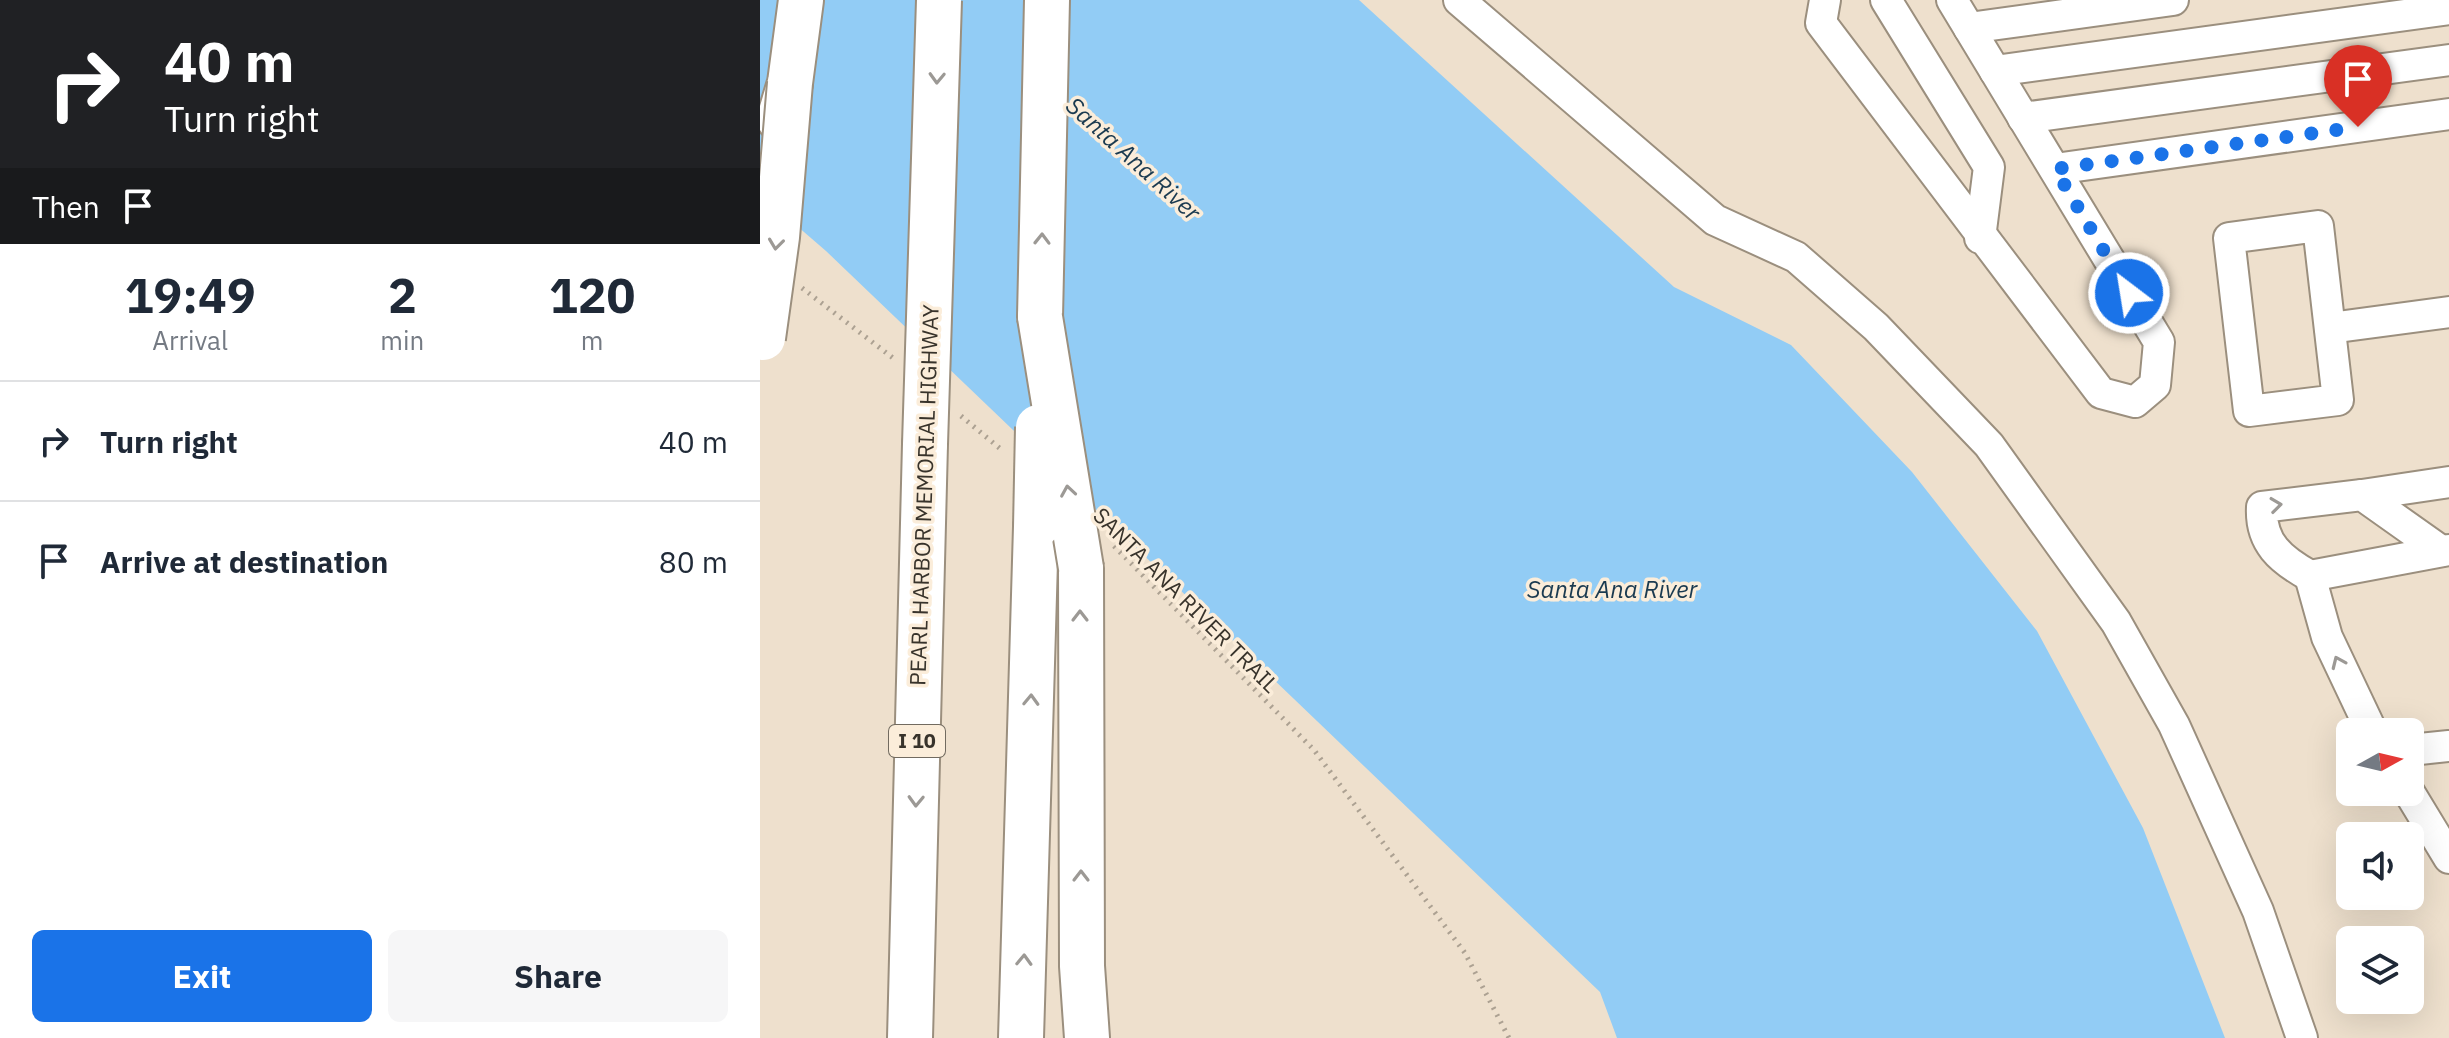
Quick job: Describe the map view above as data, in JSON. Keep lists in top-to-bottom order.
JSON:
{
  "streets": {
    "highway": ["PEARL HARBOR MEMORIAL HIGHWAY", "I 10"],
    "path": ["SANTA ANA RIVER TRAIL"]
  },
  "water": ["Santa Ana River"],
  "north": "right",
  "page": {
    "turn": ["40 m", "Turn right"],
    "then": "Then",
    "eta": [
      "19:49",
      "Arrival",
      "2",
      "min",
      "120",
      "m"
    ],
    "list": [
      {
        "name": "Turn right",
        "value": "40 m"
      },
      {
        "name": "Arrive at destination",
        "value": "80 m"
      }
    ],
    "buttons": ["Exit", "Share"]
  }
}
